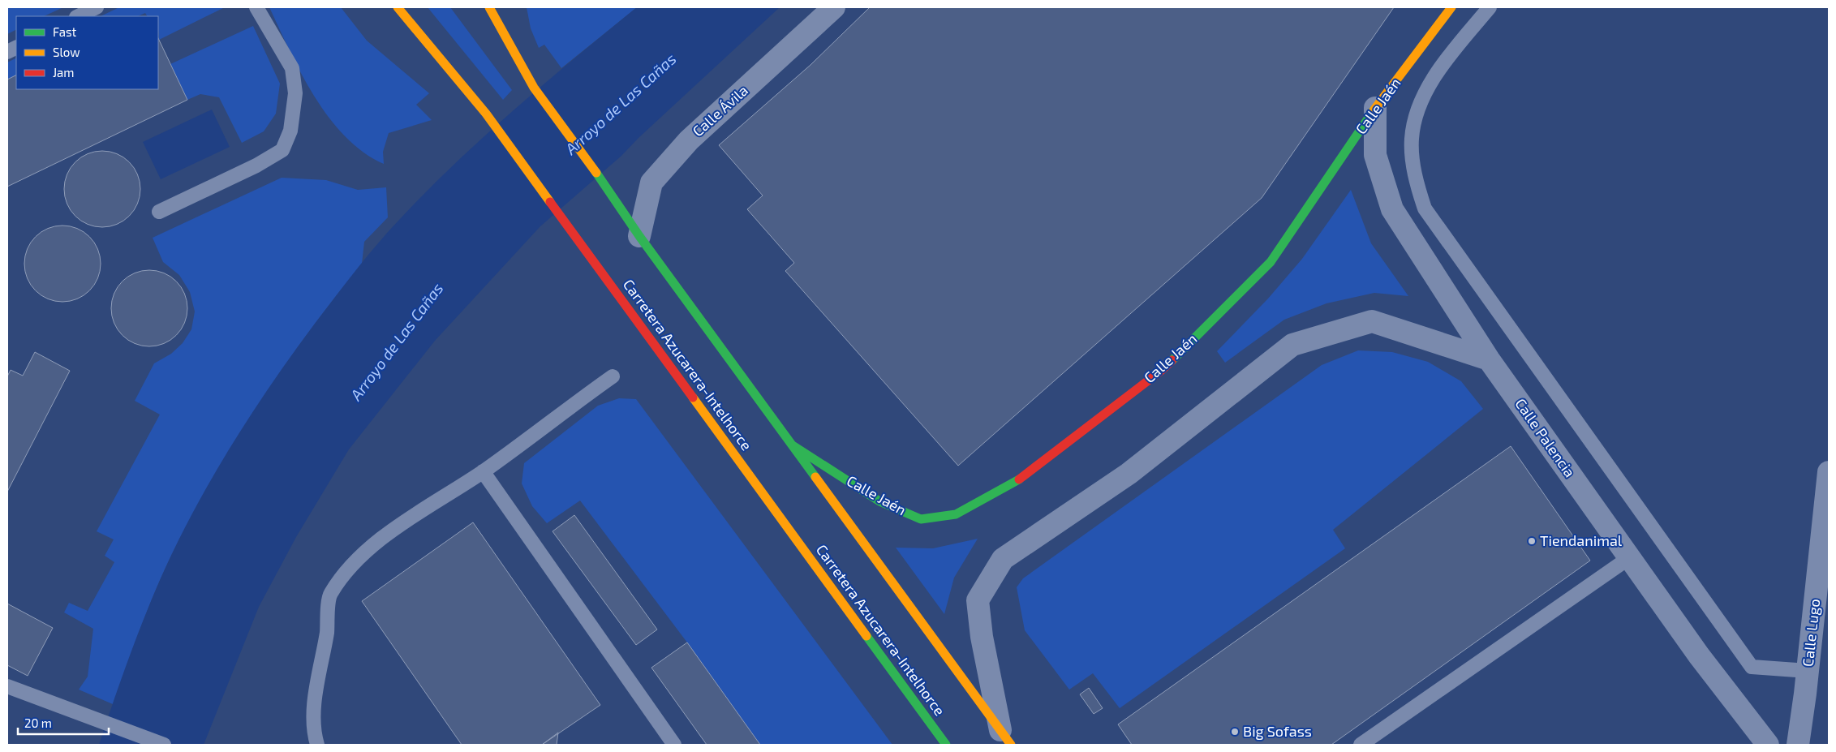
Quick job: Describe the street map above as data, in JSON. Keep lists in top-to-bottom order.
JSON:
{
  "streets": {
    "main road": ["Calle Jaén", "Carretera Azucarera-Intelhorce"],
    "street": ["Calle Ávila", "Calle Palencia", "Calle Lugo"]
  },
  "crossings": [
    ["Calle Jaén", "Calle Palencia"]
  ],
  "water": ["Arroyo de Las Cañas"],
  "places": ["Tiendanimal", "Big Sofass"],
  "legend": ["Fast", "Slow", "Jam"],
  "scale_bar": "20 m"
}
